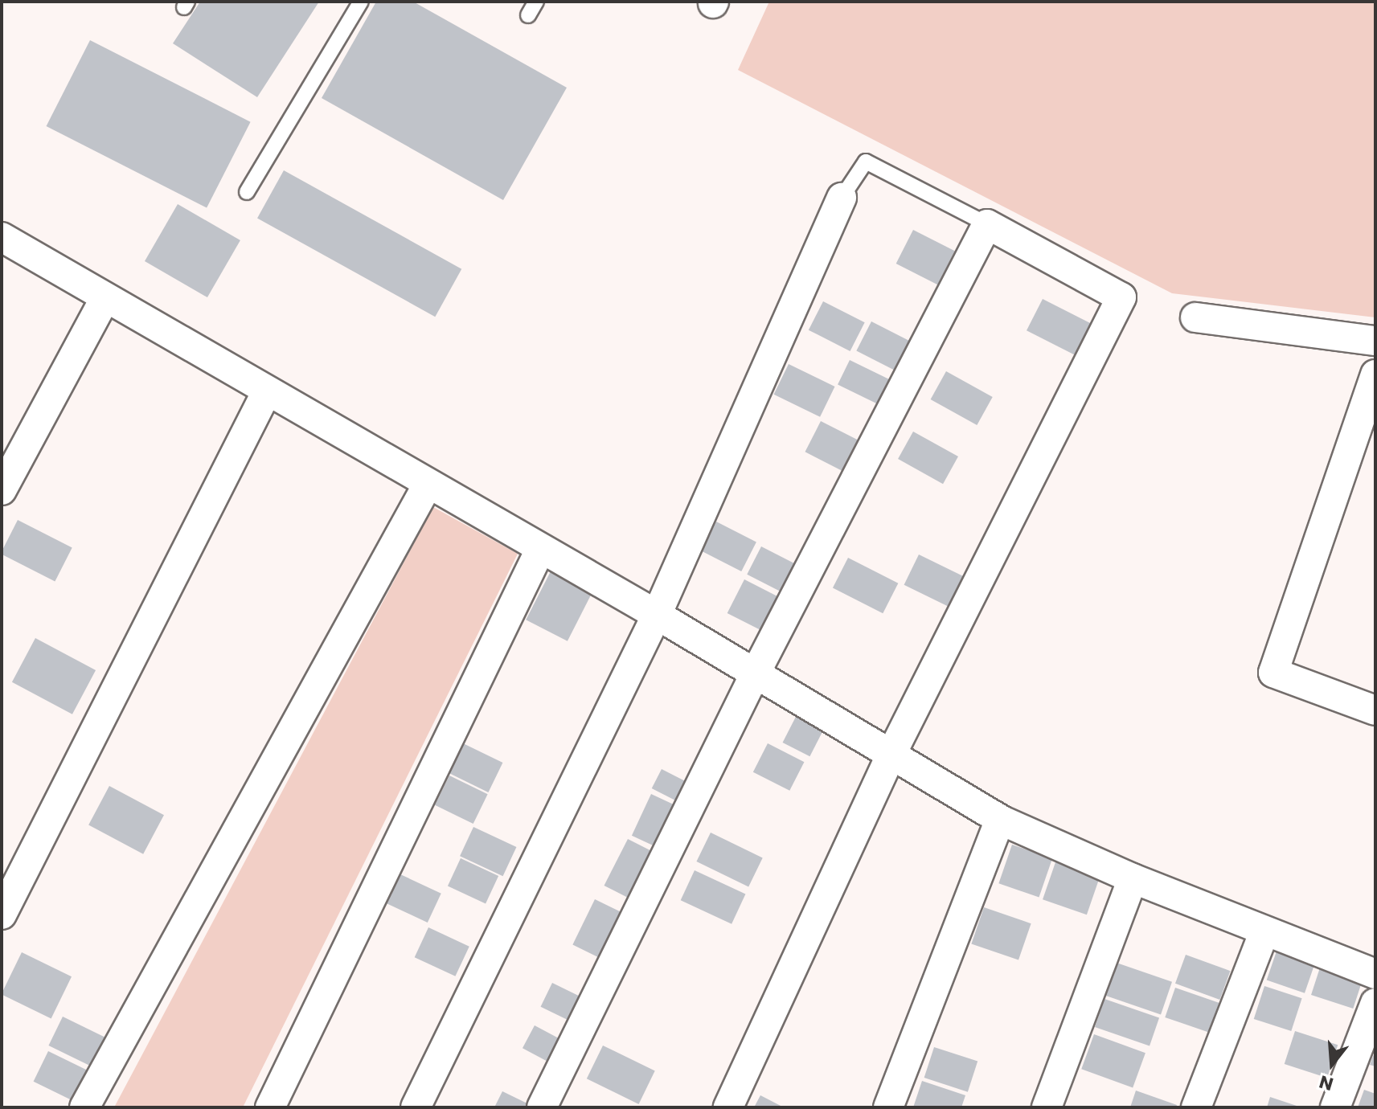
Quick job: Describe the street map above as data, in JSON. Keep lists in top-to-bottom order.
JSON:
{
  "north": "bottom"
}
